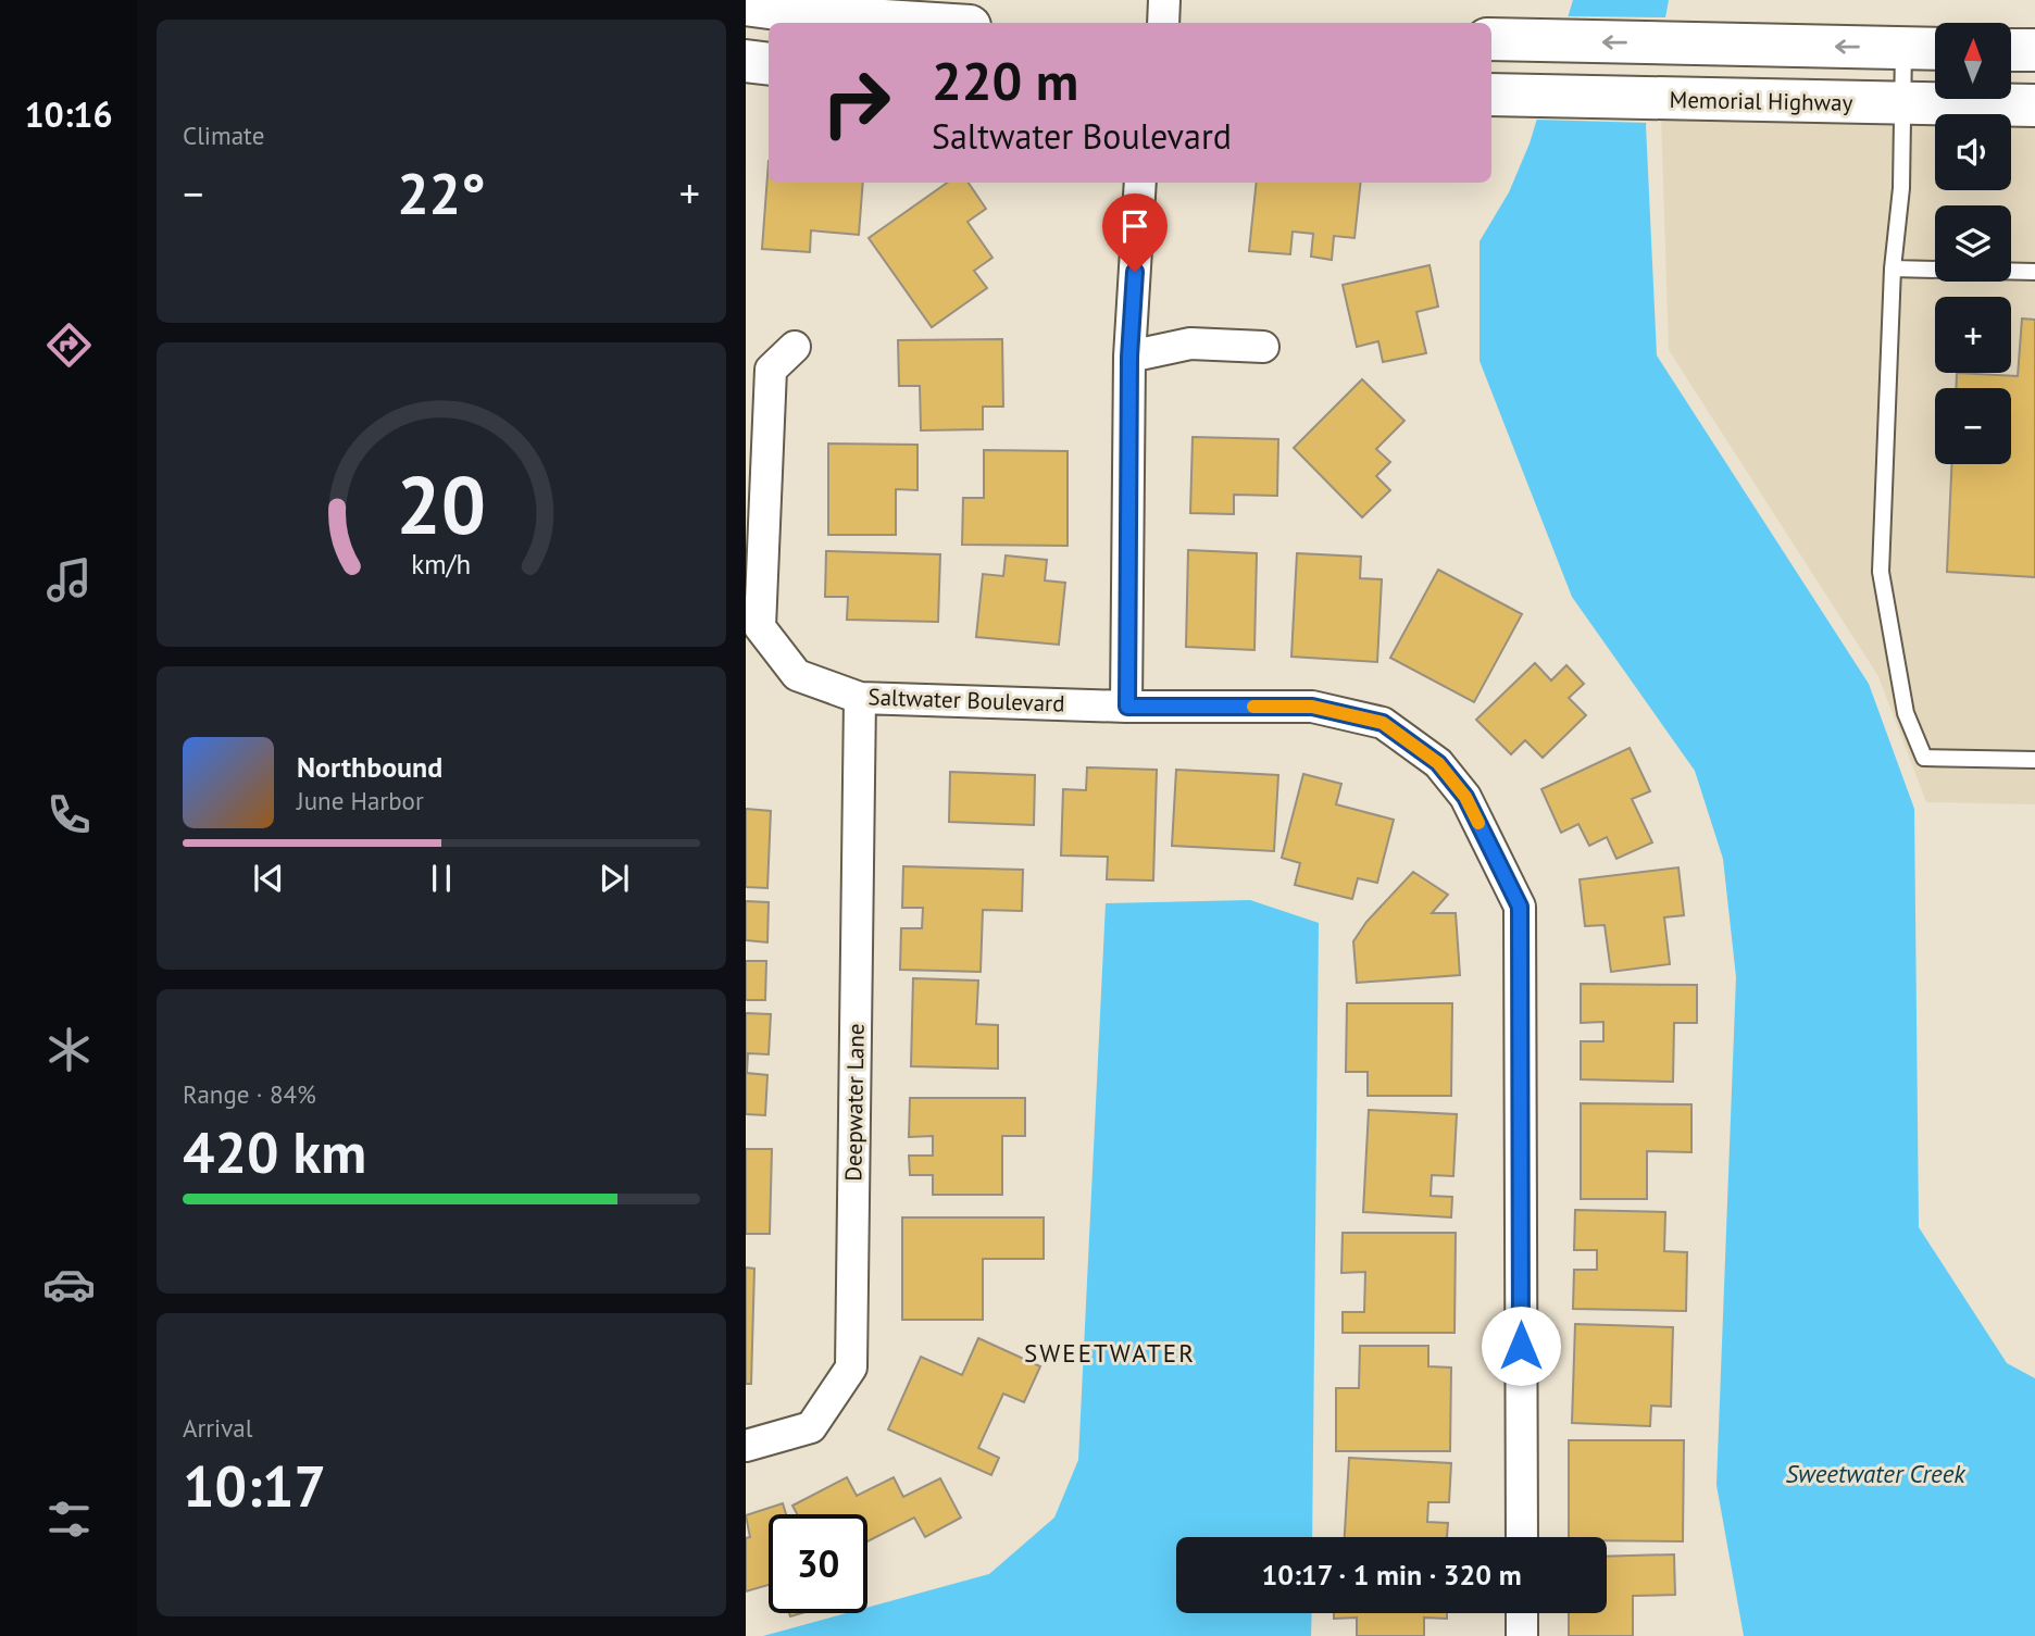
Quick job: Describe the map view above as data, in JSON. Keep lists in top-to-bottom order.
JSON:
{
  "streets": {
    "main road": ["Memorial Highway"],
    "street": ["Saltwater Boulevard", "Deepwater Lane"]
  },
  "crossings": [
    ["Saltwater Boulevard", "Deepwater Lane"]
  ],
  "districts": ["SWEETWATER"],
  "water": ["Sweetwater Creek"],
  "north": "top",
  "page": {
    "tabs": "10:16",
    "tile": [
      "Climate",
      ["Range · 84%", "420 km"],
      ["Arrival", "10:17"]
    ],
    "map_buttons": ["+", "−"],
    "turn": ["220 m", "Saltwater Boulevard"],
    "heat": ["−", "22°", "+"],
    "song": ["Northbound", "June Harbor"],
    "limit": "30",
    "trip": "10:17 · 1 min · 320 m",
    "gauge": ["20", "km/h"]
  }
}
